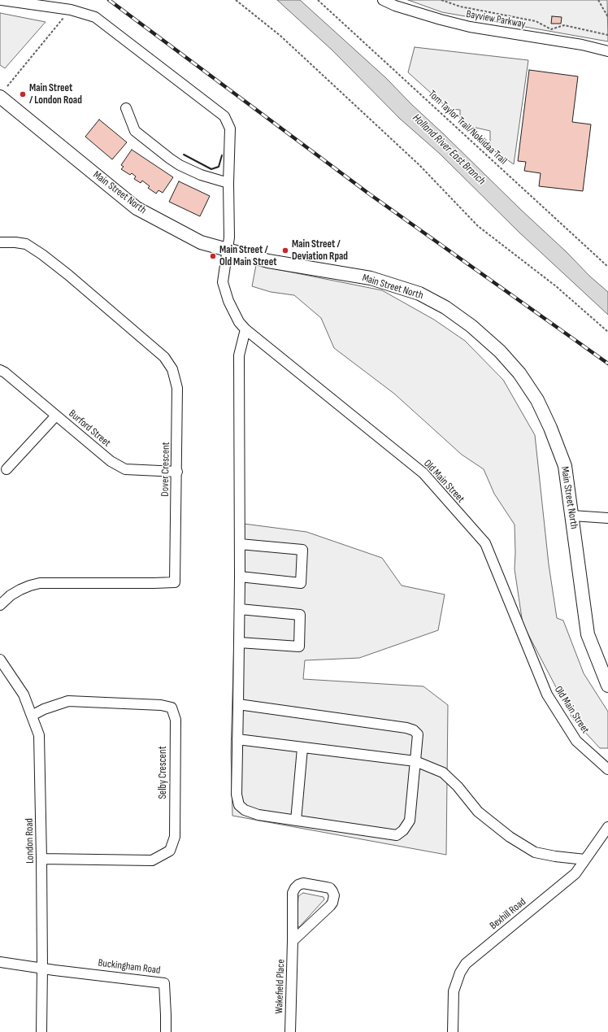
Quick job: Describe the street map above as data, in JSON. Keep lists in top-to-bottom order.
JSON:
{
  "streets": {
    "main road": ["Main Street North"],
    "street": [
      "Bayview Parkway",
      "Burford Street",
      "Dover Crescent",
      "Old Main Street",
      "Selby Crescent",
      "London Road",
      "Bexhill Road",
      "Buckingham Road",
      "Wakefield Place"
    ],
    "path": ["Tom Taylor Trail/Nokiidaa Trail"]
  },
  "crossings": [
    ["Main Street North", "Old Main Street"],
    ["Burford Street", "Dover Crescent"],
    ["Selby Crescent", "London Road"],
    ["London Road", "Buckingham Road"]
  ],
  "water": ["Holland River East Branch"],
  "places": ["Main Street / London Road", "Main Street / Deviation Rpad", "Main Street / Old Main Street"]
}
